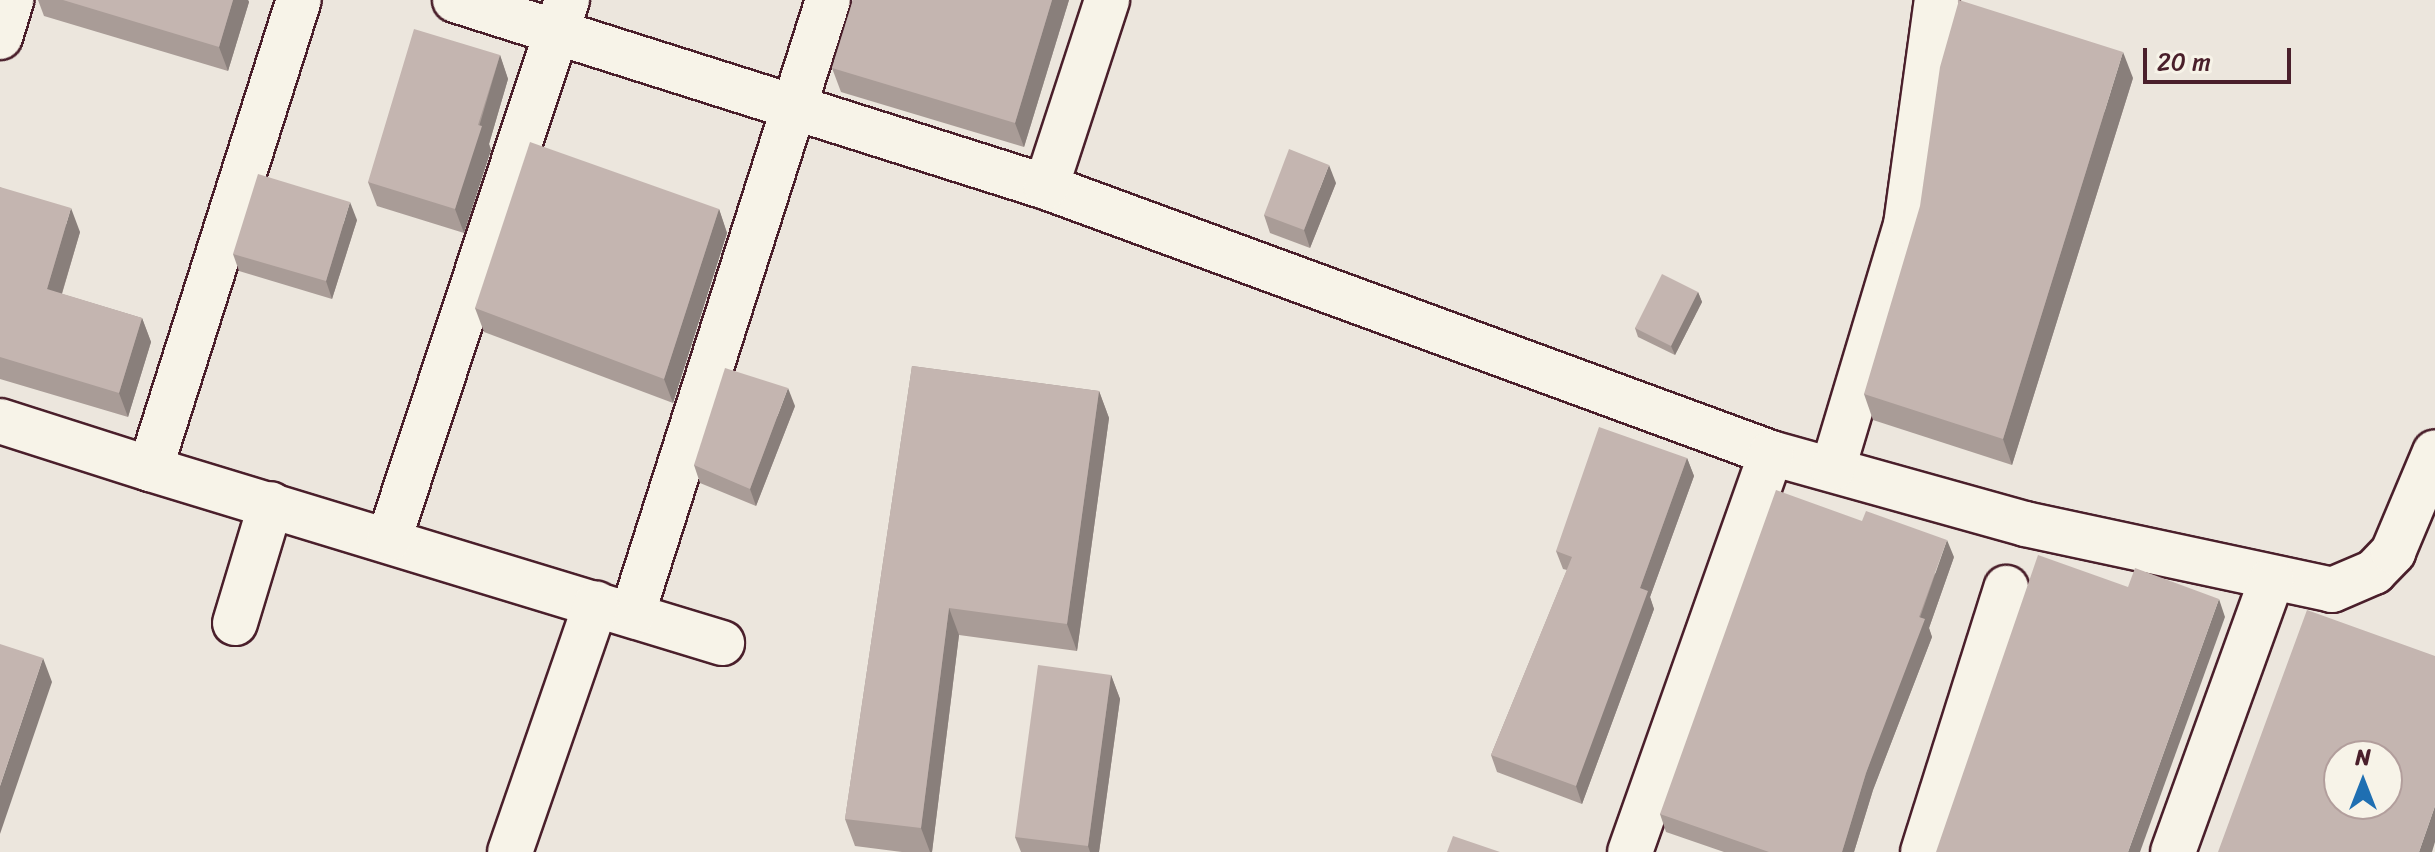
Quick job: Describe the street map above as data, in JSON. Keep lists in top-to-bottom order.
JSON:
{
  "scale_bar": "20 m",
  "north": "top"
}
